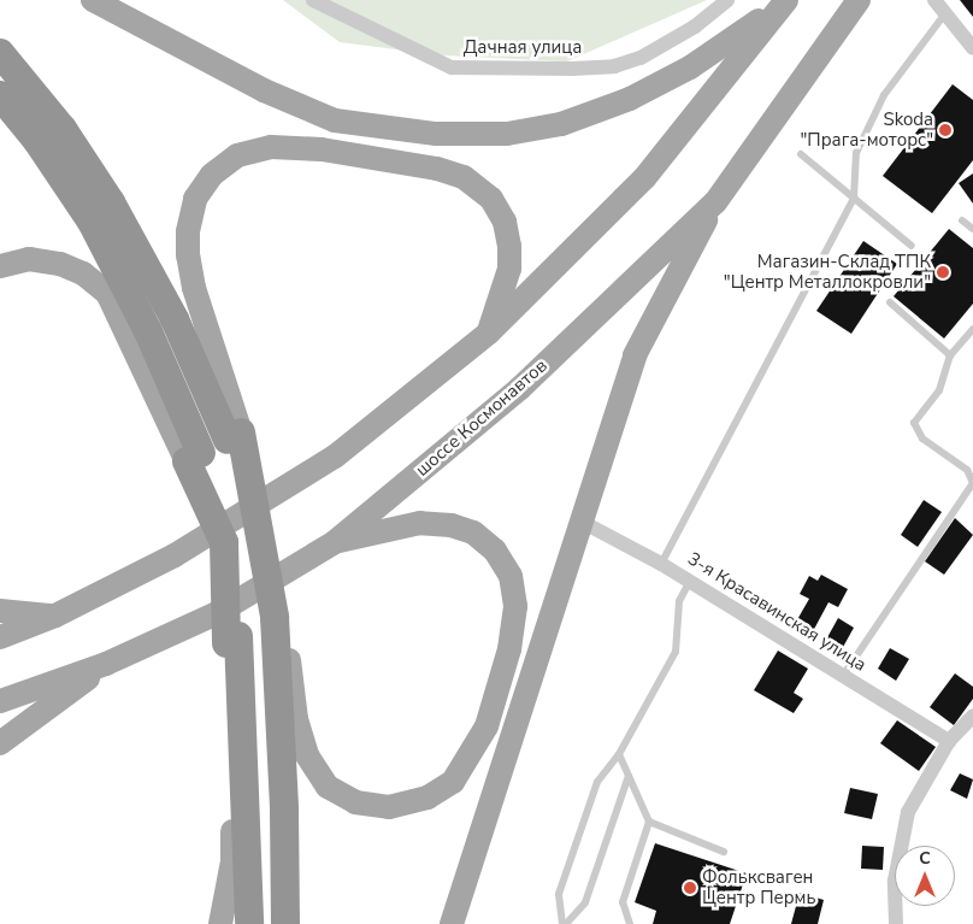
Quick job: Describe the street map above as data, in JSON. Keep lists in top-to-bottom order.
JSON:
{
  "streets": {
    "main road": ["шоссе Космонавтов"],
    "street": ["Дачная улица", "3-я Красавинская улица"]
  },
  "places": ["Skoda \"Прага-моторс\"", "Магазин-Склад ТПК \"Центр Металлокровли\"", "Фольксваген Центр Пермь"],
  "north": "top"
}
